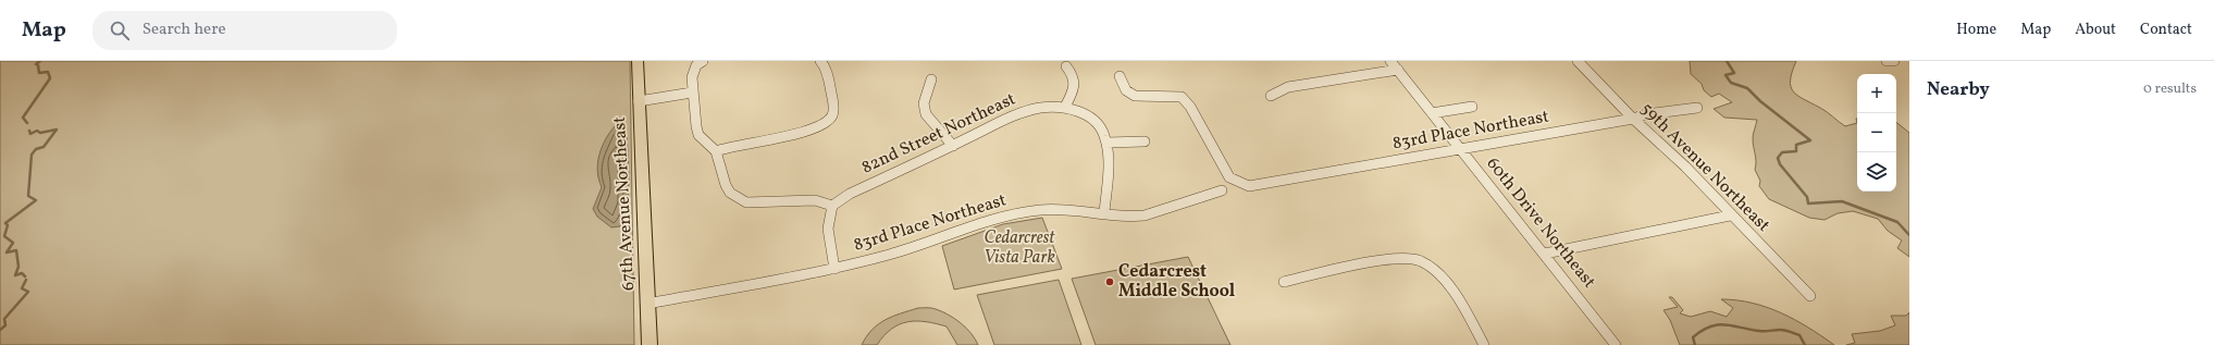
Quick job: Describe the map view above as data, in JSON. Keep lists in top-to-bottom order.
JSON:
{
  "streets": {
    "main road": ["67th Avenue Northeast"],
    "street": [
      "83rd Place Northeast",
      "82nd Street Northeast",
      "59th Avenue Northeast",
      "60th Drive Northeast"
    ]
  },
  "crossings": [
    ["83rd Place Northeast", "59th Avenue Northeast"],
    ["83rd Place Northeast", "67th Avenue Northeast"],
    ["83rd Place Northeast", "60th Drive Northeast"]
  ],
  "parks": ["Cedarcrest Vista Park"],
  "places": ["Cedarcrest Middle School"],
  "page": {
    "header": "Map",
    "search": "Search here",
    "nav": [
      "Home",
      "Map",
      "About",
      "Contact"
    ],
    "heading": ["Nearby", "0 results"],
    "map_buttons": ["+", "−"]
  }
}
